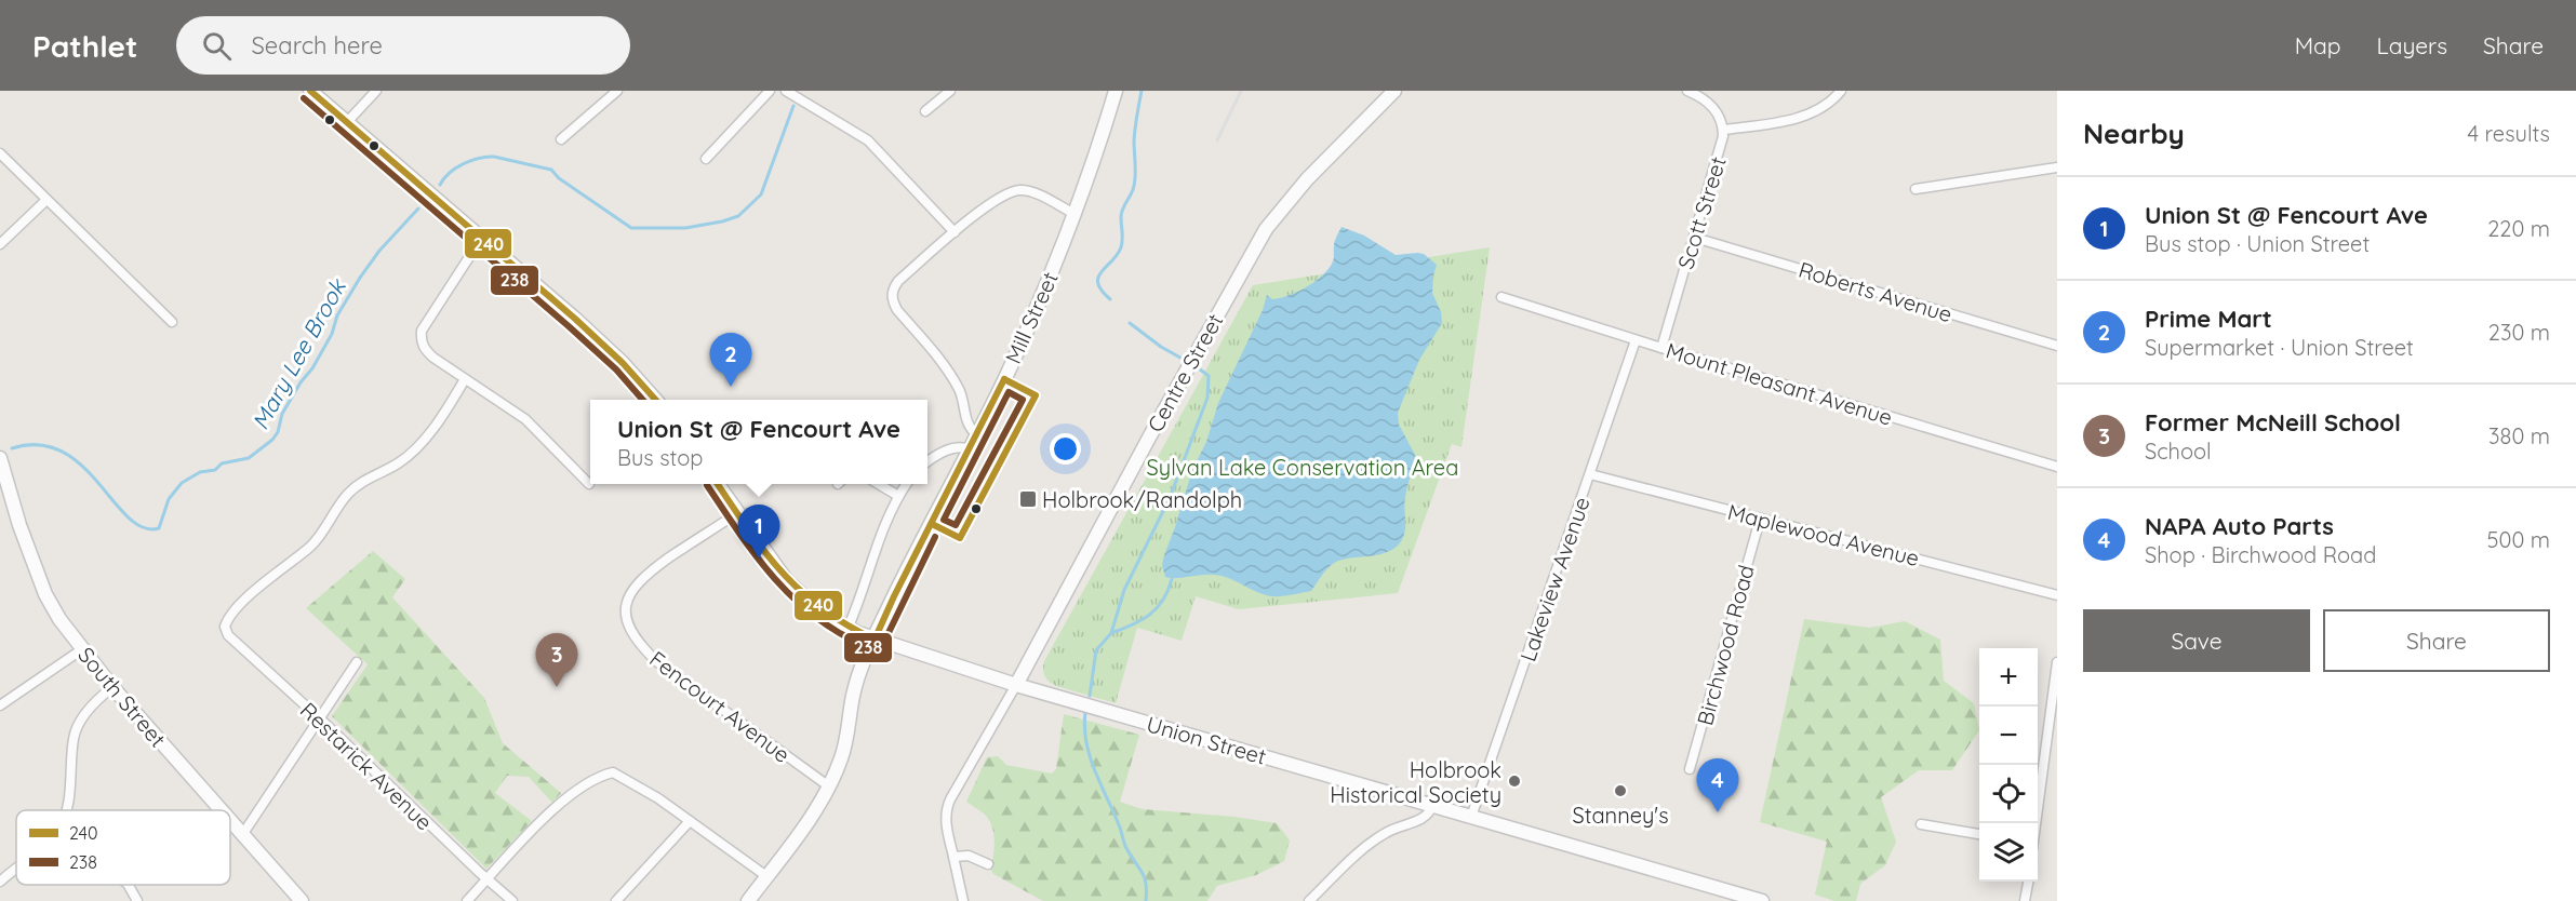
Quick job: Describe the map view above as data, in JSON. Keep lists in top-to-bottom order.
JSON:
{
  "streets": {
    "main road": [
      "Mill Street",
      "Centre Street",
      "South Street",
      "Union Street"
    ],
    "street": [
      "Scott Street",
      "Roberts Avenue",
      "Mount Pleasant Avenue",
      "Maplewood Avenue",
      "Lakeview Avenue",
      "Birchwood Road",
      "Fencourt Avenue",
      "Restarick Avenue"
    ]
  },
  "crossings": [
    ["Scott Street", "Roberts Avenue"],
    ["Scott Street", "Mount Pleasant Avenue"],
    ["Mill Street", "Union Street"],
    ["Centre Street", "Union Street"],
    ["Mount Pleasant Avenue", "Lakeview Avenue"],
    ["Maplewood Avenue", "Lakeview Avenue"],
    ["Maplewood Avenue", "Birchwood Road"],
    ["Lakeview Avenue", "Union Street"],
    ["Fencourt Avenue", "Union Street"]
  ],
  "water": ["Mary Lee Brook"],
  "parks": ["Sylvan Lake Conservation Area"],
  "places": {
    "transit": ["Holbrook/Randolph"],
    "other": ["Holbrook Historical Society", "Stanney's"]
  },
  "lines": ["transit line 240", "transit line 238"],
  "legend": ["240", "238"],
  "page": {
    "header": "Pathlet",
    "search": "Search here",
    "nav": ["Map", "Layers", "Share"],
    "heading": ["Nearby", "4 results"],
    "list": [
      {
        "mark": "1",
        "name": "Union St @ Fencourt Ave",
        "note": "Bus stop · Union Street",
        "value": "220 m"
      },
      {
        "mark": "2",
        "name": "Prime Mart",
        "note": "Supermarket · Union Street",
        "value": "230 m"
      },
      {
        "mark": "3",
        "name": "Former McNeill School",
        "note": "School",
        "value": "380 m"
      },
      {
        "mark": "4",
        "name": "NAPA Auto Parts",
        "note": "Shop · Birchwood Road",
        "value": "500 m"
      }
    ],
    "pins": [
      "2",
      "1",
      "3",
      "4"
    ],
    "popup": ["Union St @ Fencourt Ave", "Bus stop"],
    "buttons": ["Save", "Share"],
    "map_buttons": ["+", "−"]
  }
}
